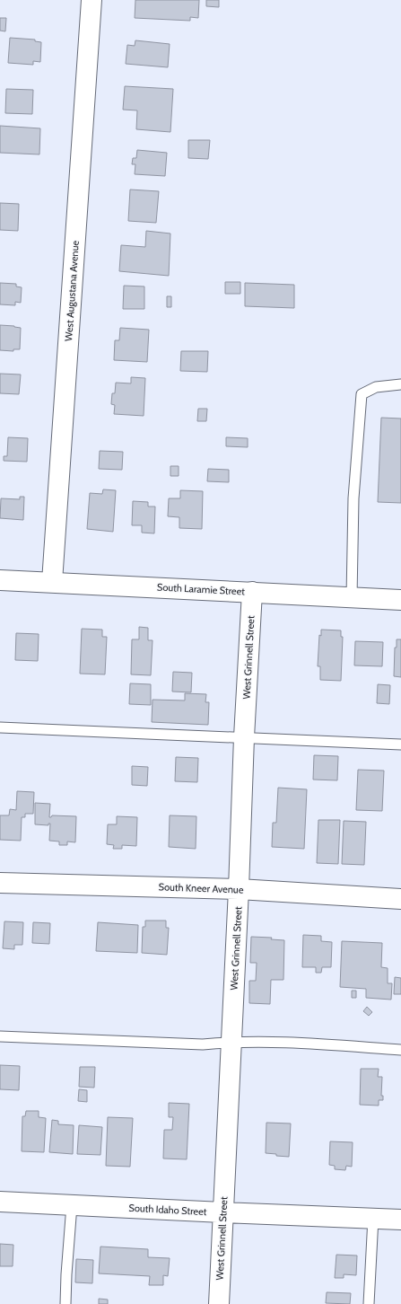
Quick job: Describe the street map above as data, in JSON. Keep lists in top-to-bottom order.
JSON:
{
  "streets": {
    "street": [
      "West Augustana Avenue",
      "South Laramie Street",
      "West Grinnell Street",
      "South Kneer Avenue",
      "South Idaho Street"
    ]
  },
  "crossings": [
    ["West Augustana Avenue", "South Laramie Street"],
    ["South Laramie Street", "West Grinnell Street"],
    ["West Grinnell Street", "South Kneer Avenue"],
    ["West Grinnell Street", "South Idaho Street"]
  ]
}
